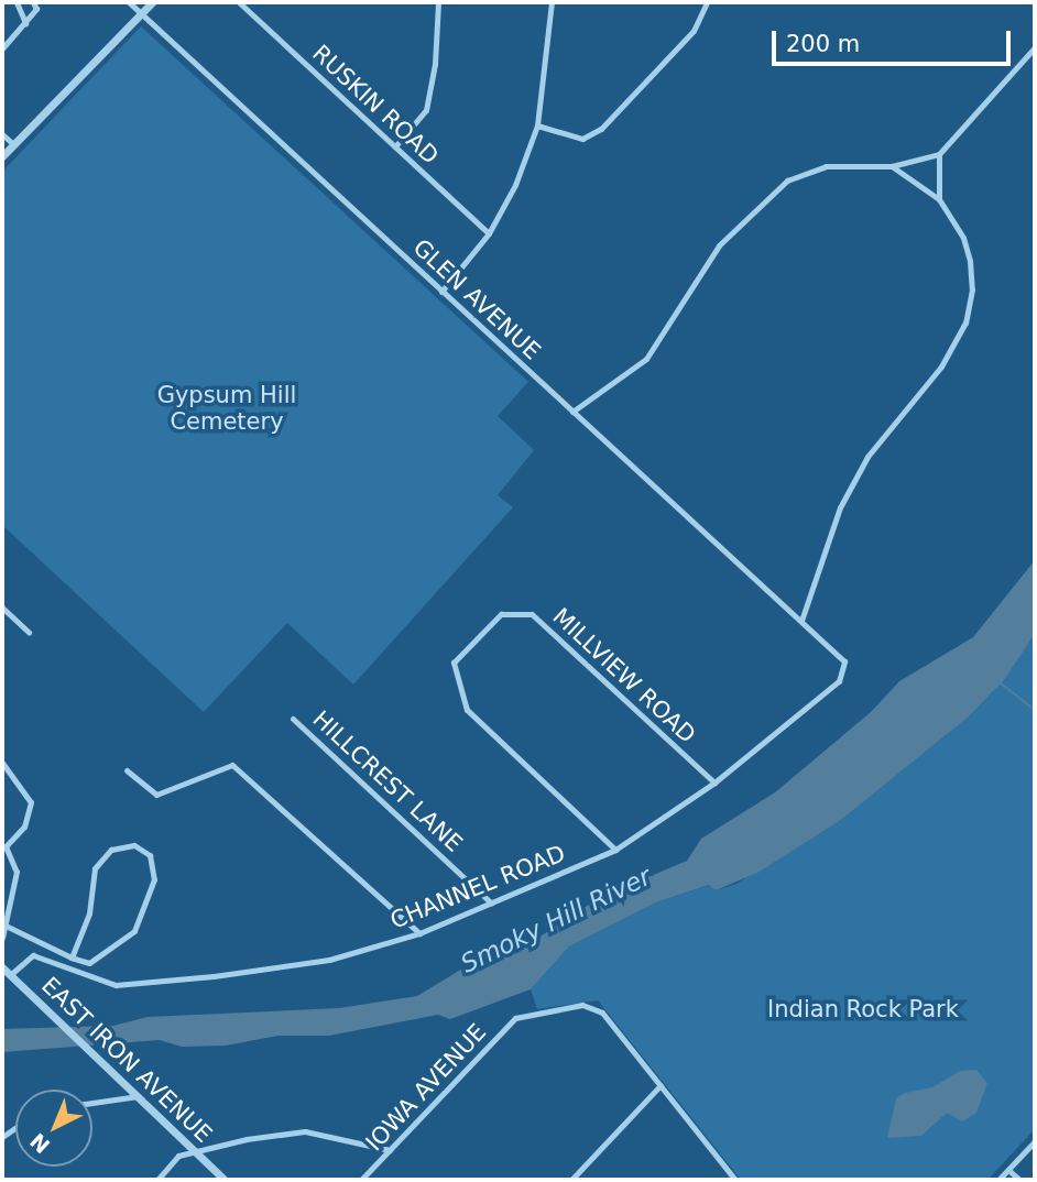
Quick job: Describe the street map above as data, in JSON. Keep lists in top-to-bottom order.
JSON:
{
  "streets": {
    "street": [
      "RUSKIN ROAD",
      "GLEN AVENUE",
      "MILLVIEW ROAD",
      "HILLCREST LANE",
      "CHANNEL ROAD",
      "EAST IRON AVENUE",
      "IOWA AVENUE"
    ]
  },
  "crossings": [
    ["GLEN AVENUE", "CHANNEL ROAD"],
    ["MILLVIEW ROAD", "CHANNEL ROAD"],
    ["HILLCREST LANE", "CHANNEL ROAD"],
    ["CHANNEL ROAD", "EAST IRON AVENUE"]
  ],
  "water": ["Smoky Hill River"],
  "parks": ["Gypsum Hill Cemetery", "Indian Rock Park"],
  "scale_bar": "200 m",
  "north": "bottom left"
}
